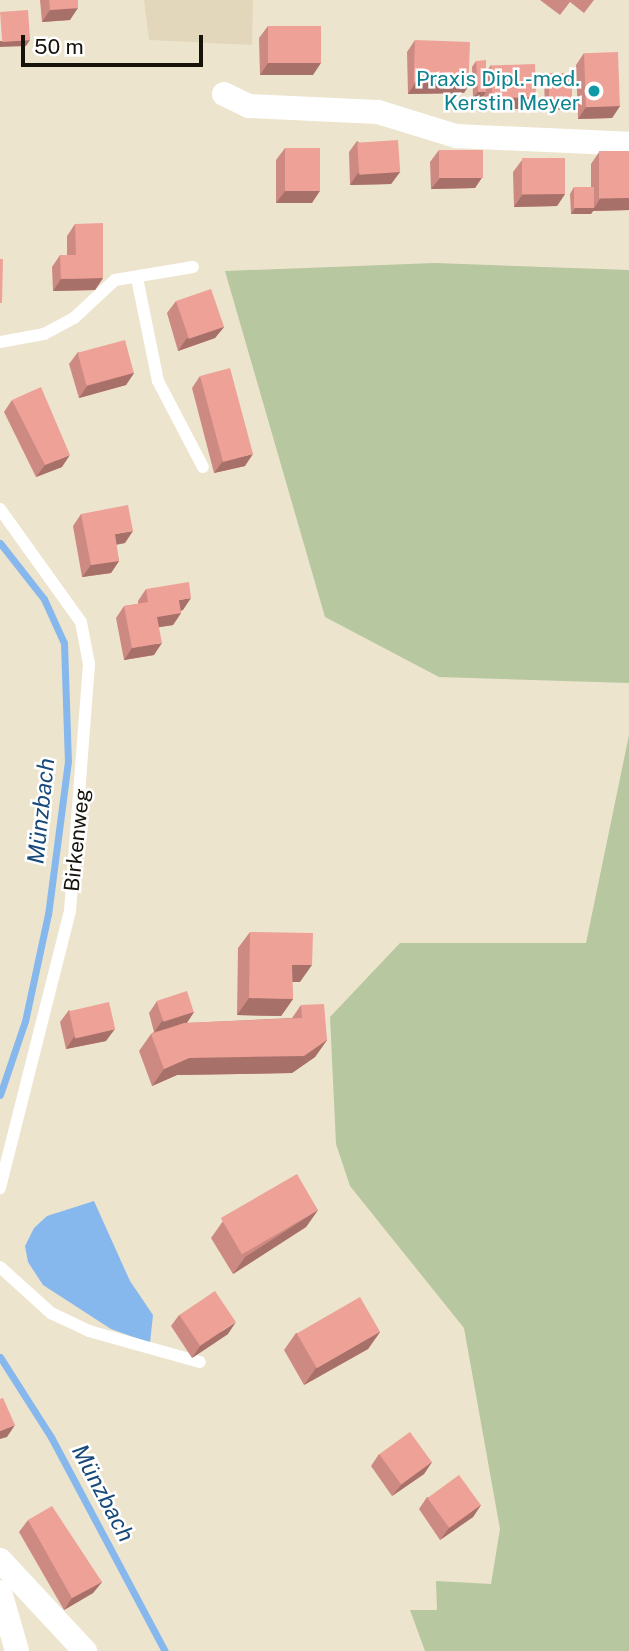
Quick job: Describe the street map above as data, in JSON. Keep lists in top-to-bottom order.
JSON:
{
  "streets": {
    "lane": ["Birkenweg"]
  },
  "water": ["Münzbach"],
  "places": ["Praxis Dipl.-med. Kerstin Meyer"],
  "scale_bar": "50 m"
}
